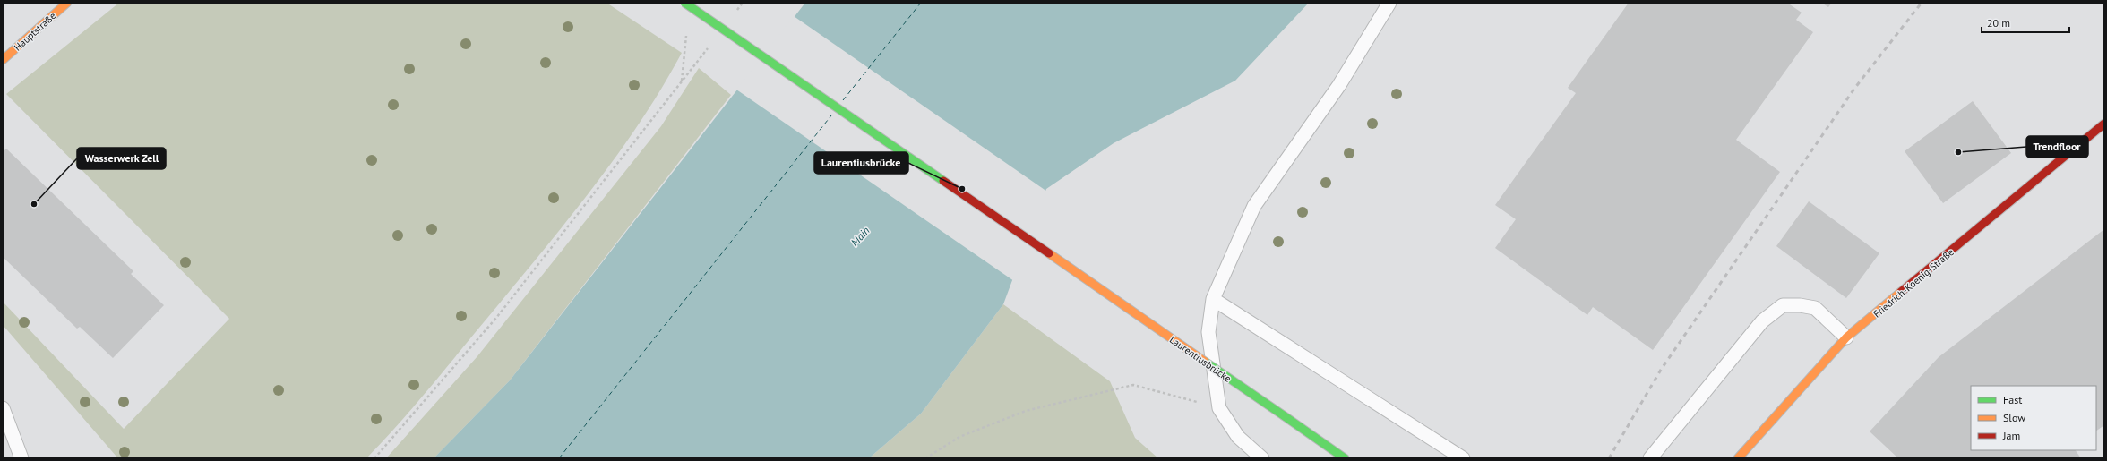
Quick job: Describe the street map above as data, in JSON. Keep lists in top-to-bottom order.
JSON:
{
  "streets": {
    "main road": ["Hauptstraße", "Friedrich-Koenig-Straße", "Laurentiusbrücke"]
  },
  "water": ["Main"],
  "places": ["Trendfloor", "Laurentiusbrücke", "Wasserwerk Zell"],
  "legend": ["Fast", "Slow", "Jam"],
  "scale_bar": "20 m"
}
